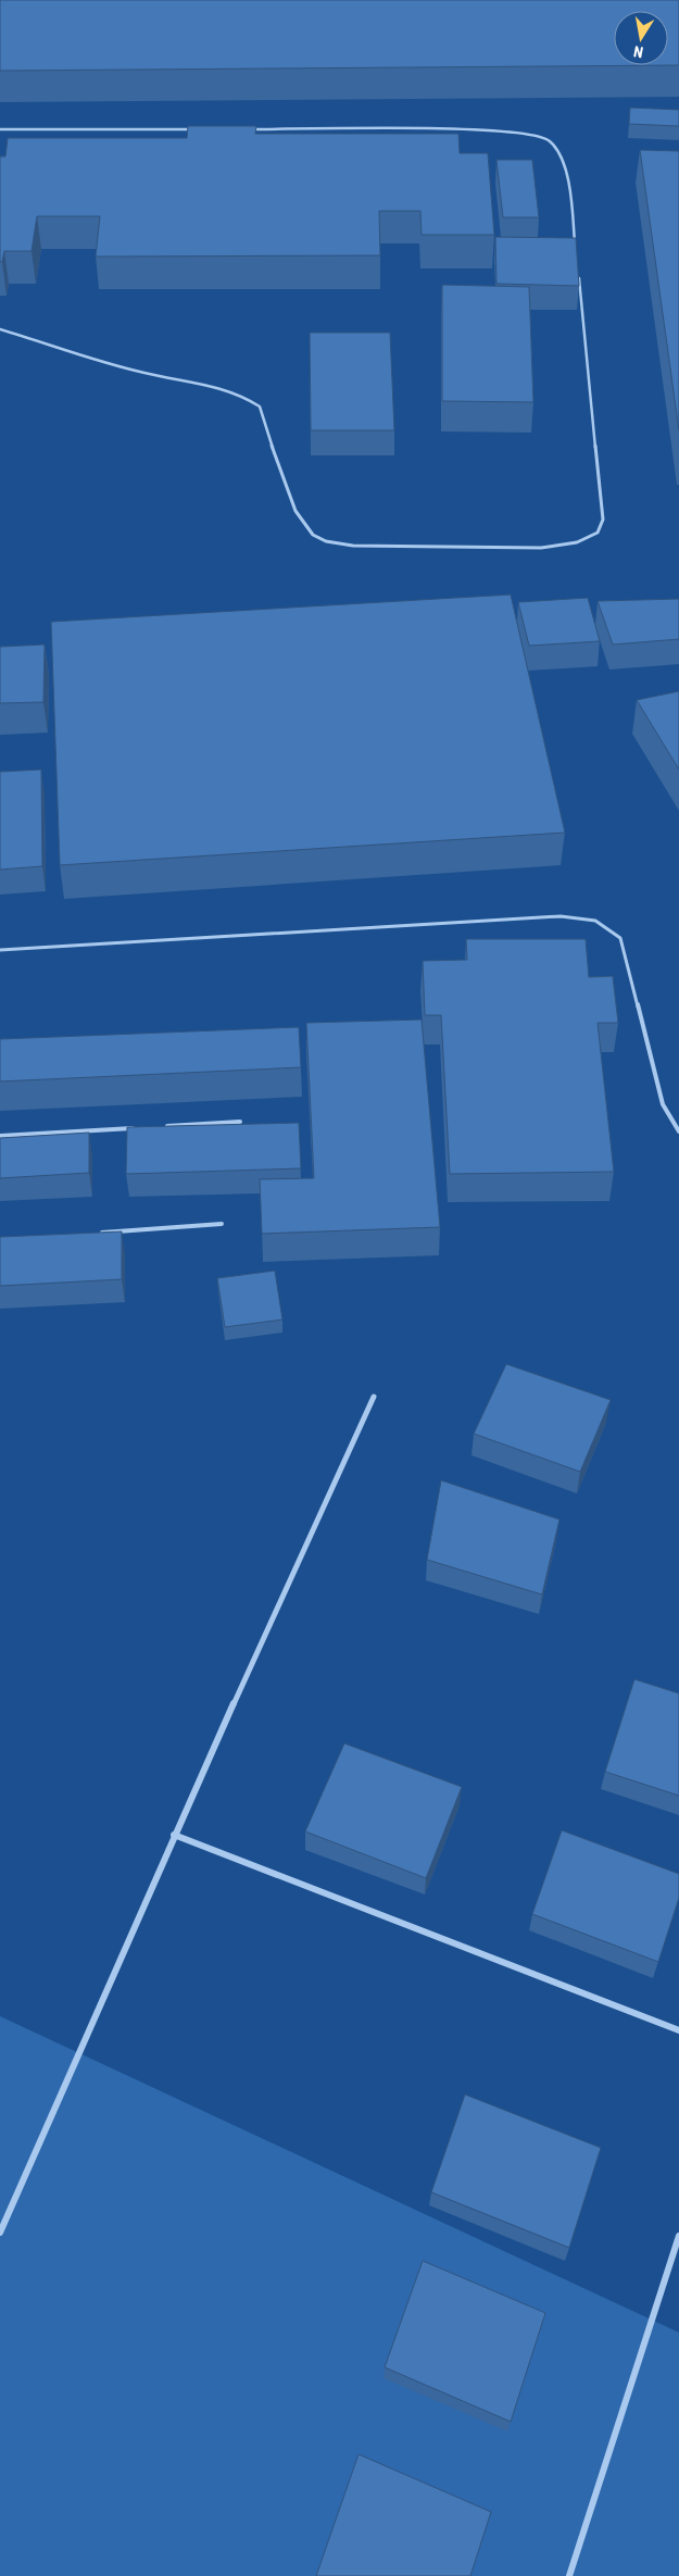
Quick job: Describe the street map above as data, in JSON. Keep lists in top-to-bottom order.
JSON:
{
  "north": "bottom"
}
